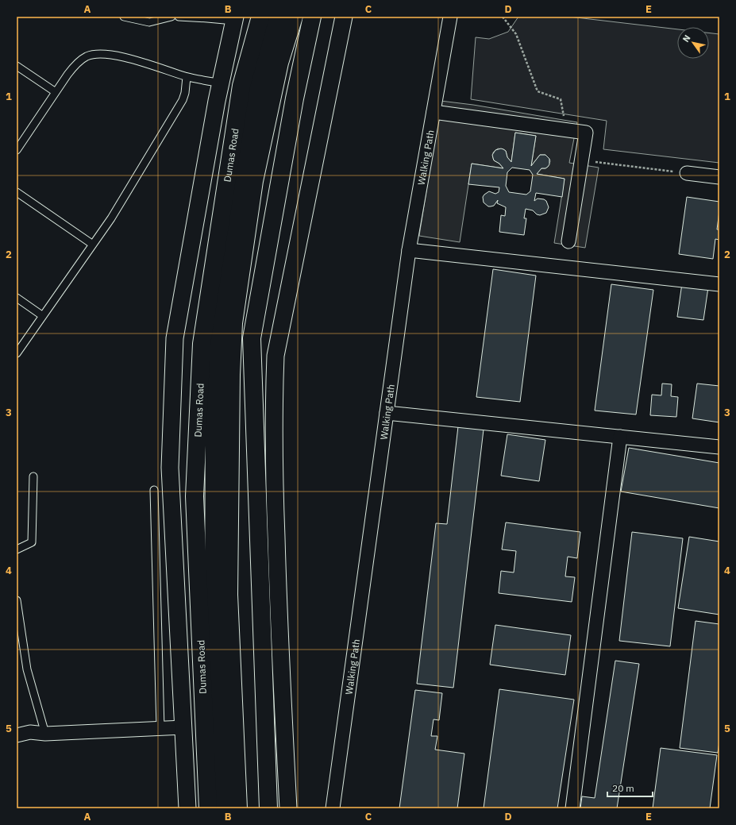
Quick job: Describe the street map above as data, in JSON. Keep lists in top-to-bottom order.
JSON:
{
  "streets": {
    "main road": ["Dumas Road"],
    "street": ["Walking Path"]
  },
  "scale_bar": "20 m",
  "north": "top left",
  "grid": {
    "columns": [
      "A",
      "B",
      "C",
      "D",
      "E"
    ],
    "rows": [
      "1",
      "2",
      "3",
      "4",
      "5"
    ]
  }
}
